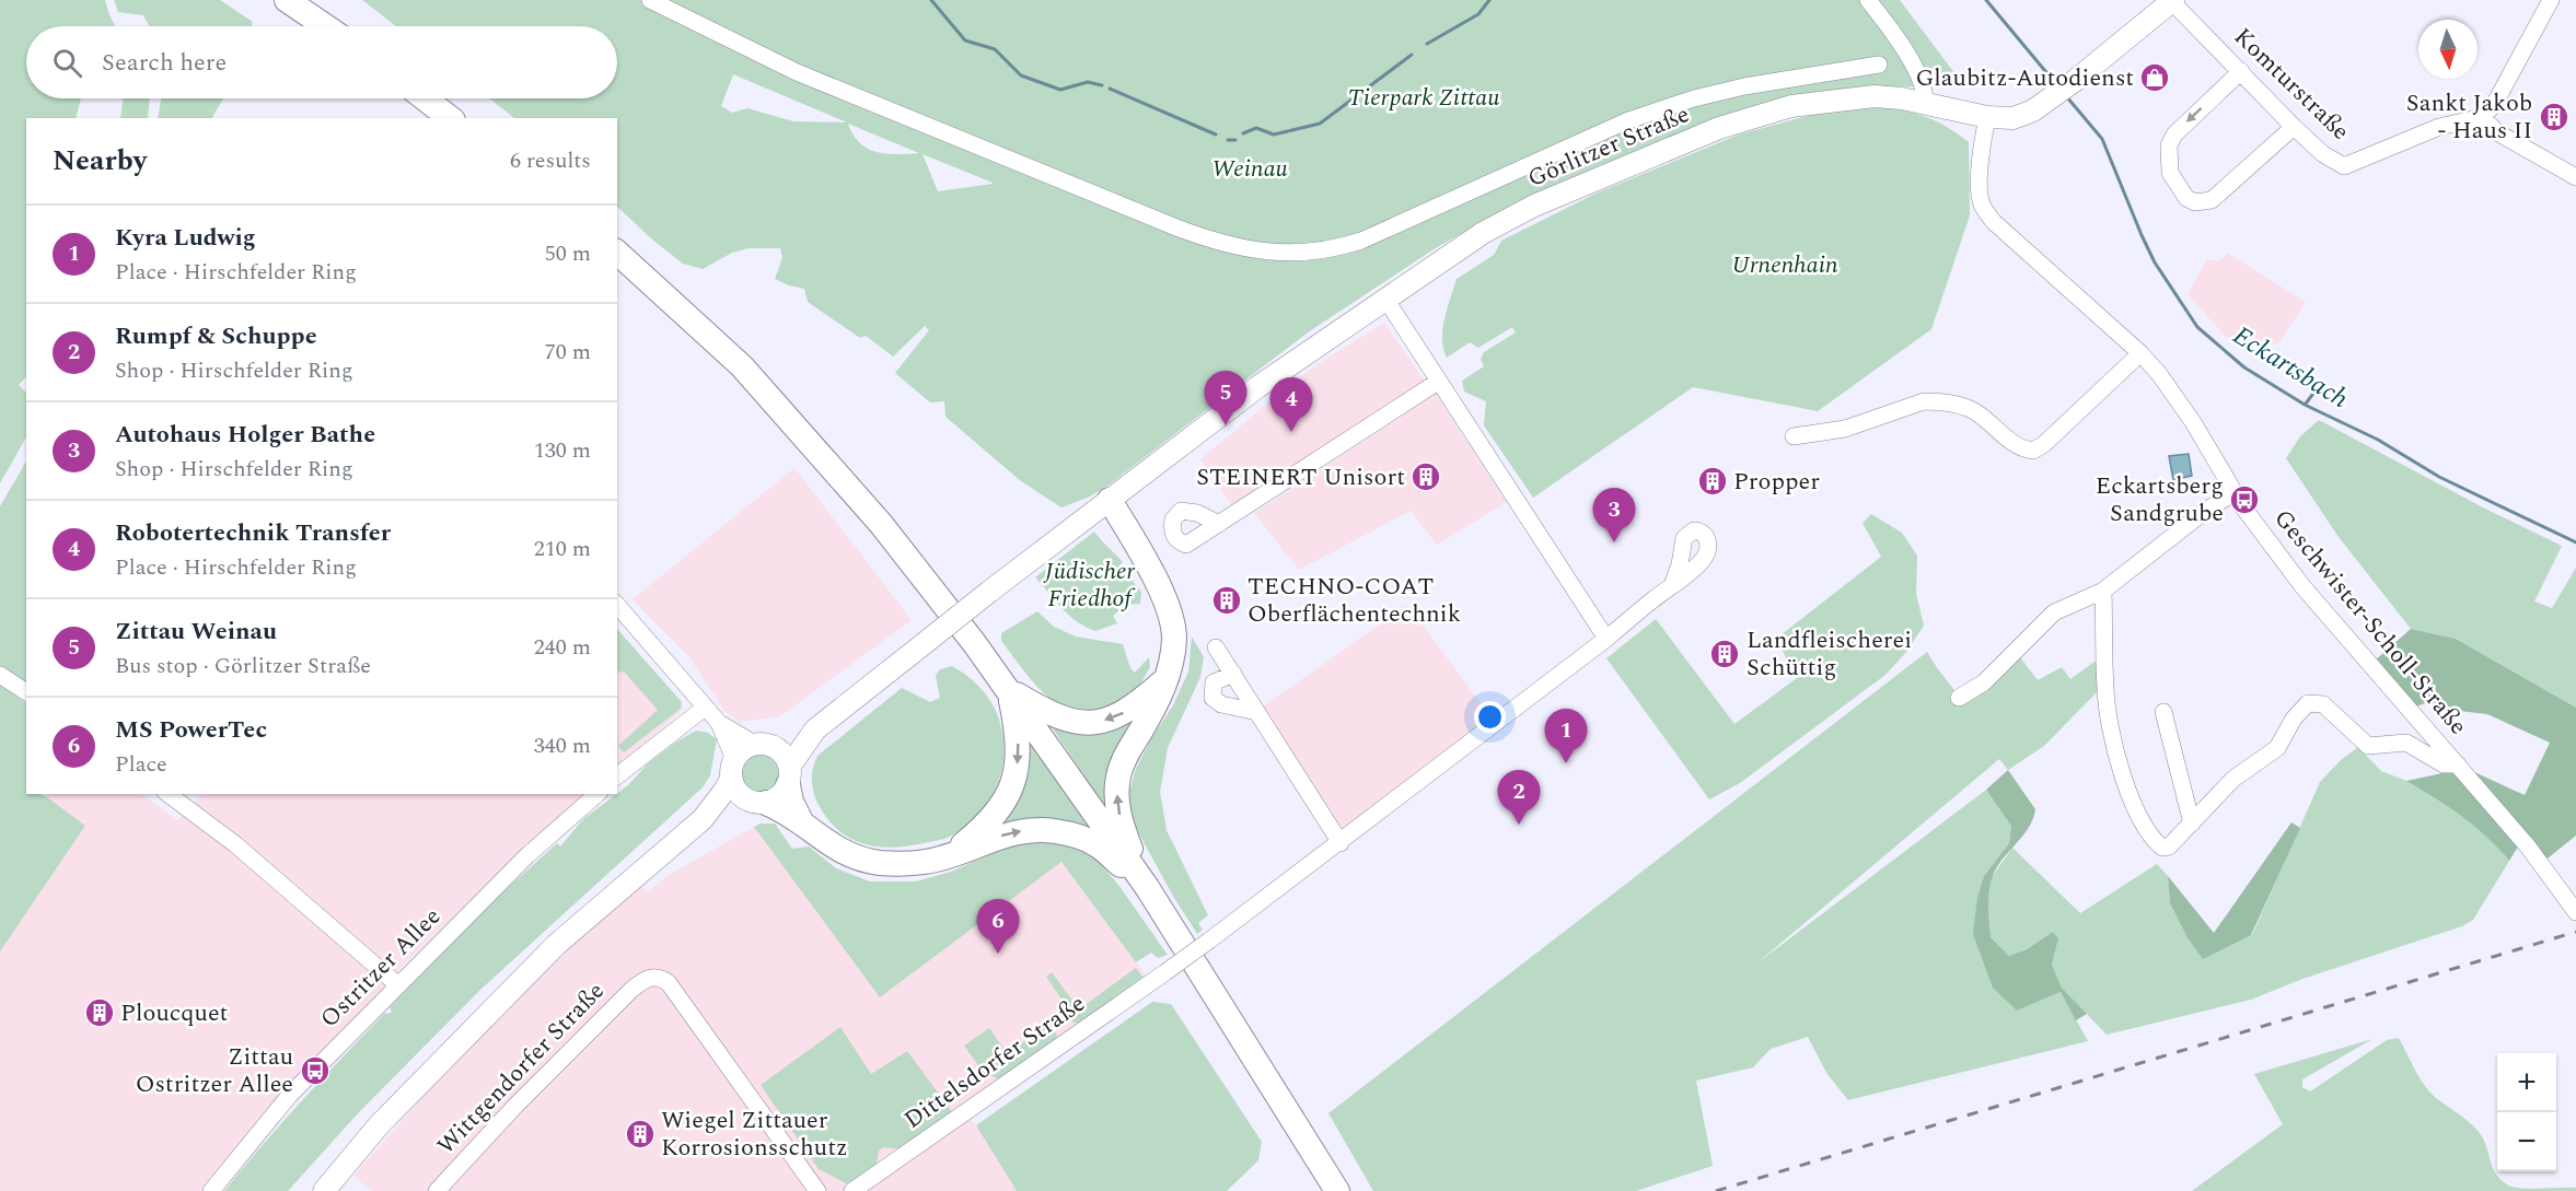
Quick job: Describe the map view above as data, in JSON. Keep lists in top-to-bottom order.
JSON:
{
  "streets": {
    "main road": ["Görlitzer Straße"],
    "street": [
      "Komturstraße",
      "Geschwister-Scholl-Straße",
      "Ostritzer Allee",
      "Dittelsdorfer Straße",
      "Wittgendorfer Straße"
    ]
  },
  "crossings": [
    ["Komturstraße", "Görlitzer Straße"],
    ["Görlitzer Straße", "Geschwister-Scholl-Straße"]
  ],
  "water": ["Eckartsbach"],
  "parks": [
    "Tierpark Zittau",
    "Weinau",
    "Urnenhain",
    "Jüdischer Friedhof"
  ],
  "places": {
    "shop": ["Glaubitz-Autodienst"],
    "building": [
      "Sankt Jakob - Haus II",
      "STEINERT Unisort",
      "Propper",
      "TECHNO-COAT Oberflächentechnik",
      "Landfleischerei Schüttig",
      "Ploucquet",
      "Wiegel Zittauer Korrosionsschutz"
    ],
    "bus stop": ["Eckartsberg Sandgrube", "Zittau Ostritzer Allee"]
  },
  "north": "bottom",
  "page": {
    "search": "Search here",
    "heading": ["Nearby", "6 results"],
    "list": [
      {
        "mark": "1",
        "name": "Kyra Ludwig",
        "note": "Place · Hirschfelder Ring",
        "value": "50 m"
      },
      {
        "mark": "2",
        "name": "Rumpf & Schuppe",
        "note": "Shop · Hirschfelder Ring",
        "value": "70 m"
      },
      {
        "mark": "3",
        "name": "Autohaus Holger Bathe",
        "note": "Shop · Hirschfelder Ring",
        "value": "130 m"
      },
      {
        "mark": "4",
        "name": "Robotertechnik Transfer",
        "note": "Place · Hirschfelder Ring",
        "value": "210 m"
      },
      {
        "mark": "5",
        "name": "Zittau Weinau",
        "note": "Bus stop · Görlitzer Straße",
        "value": "240 m"
      },
      {
        "mark": "6",
        "name": "MS PowerTec",
        "note": "Place",
        "value": "340 m"
      }
    ],
    "pins": [
      "5",
      "4",
      "3",
      "1",
      "2",
      "6"
    ],
    "map_buttons": ["+", "−"]
  }
}
